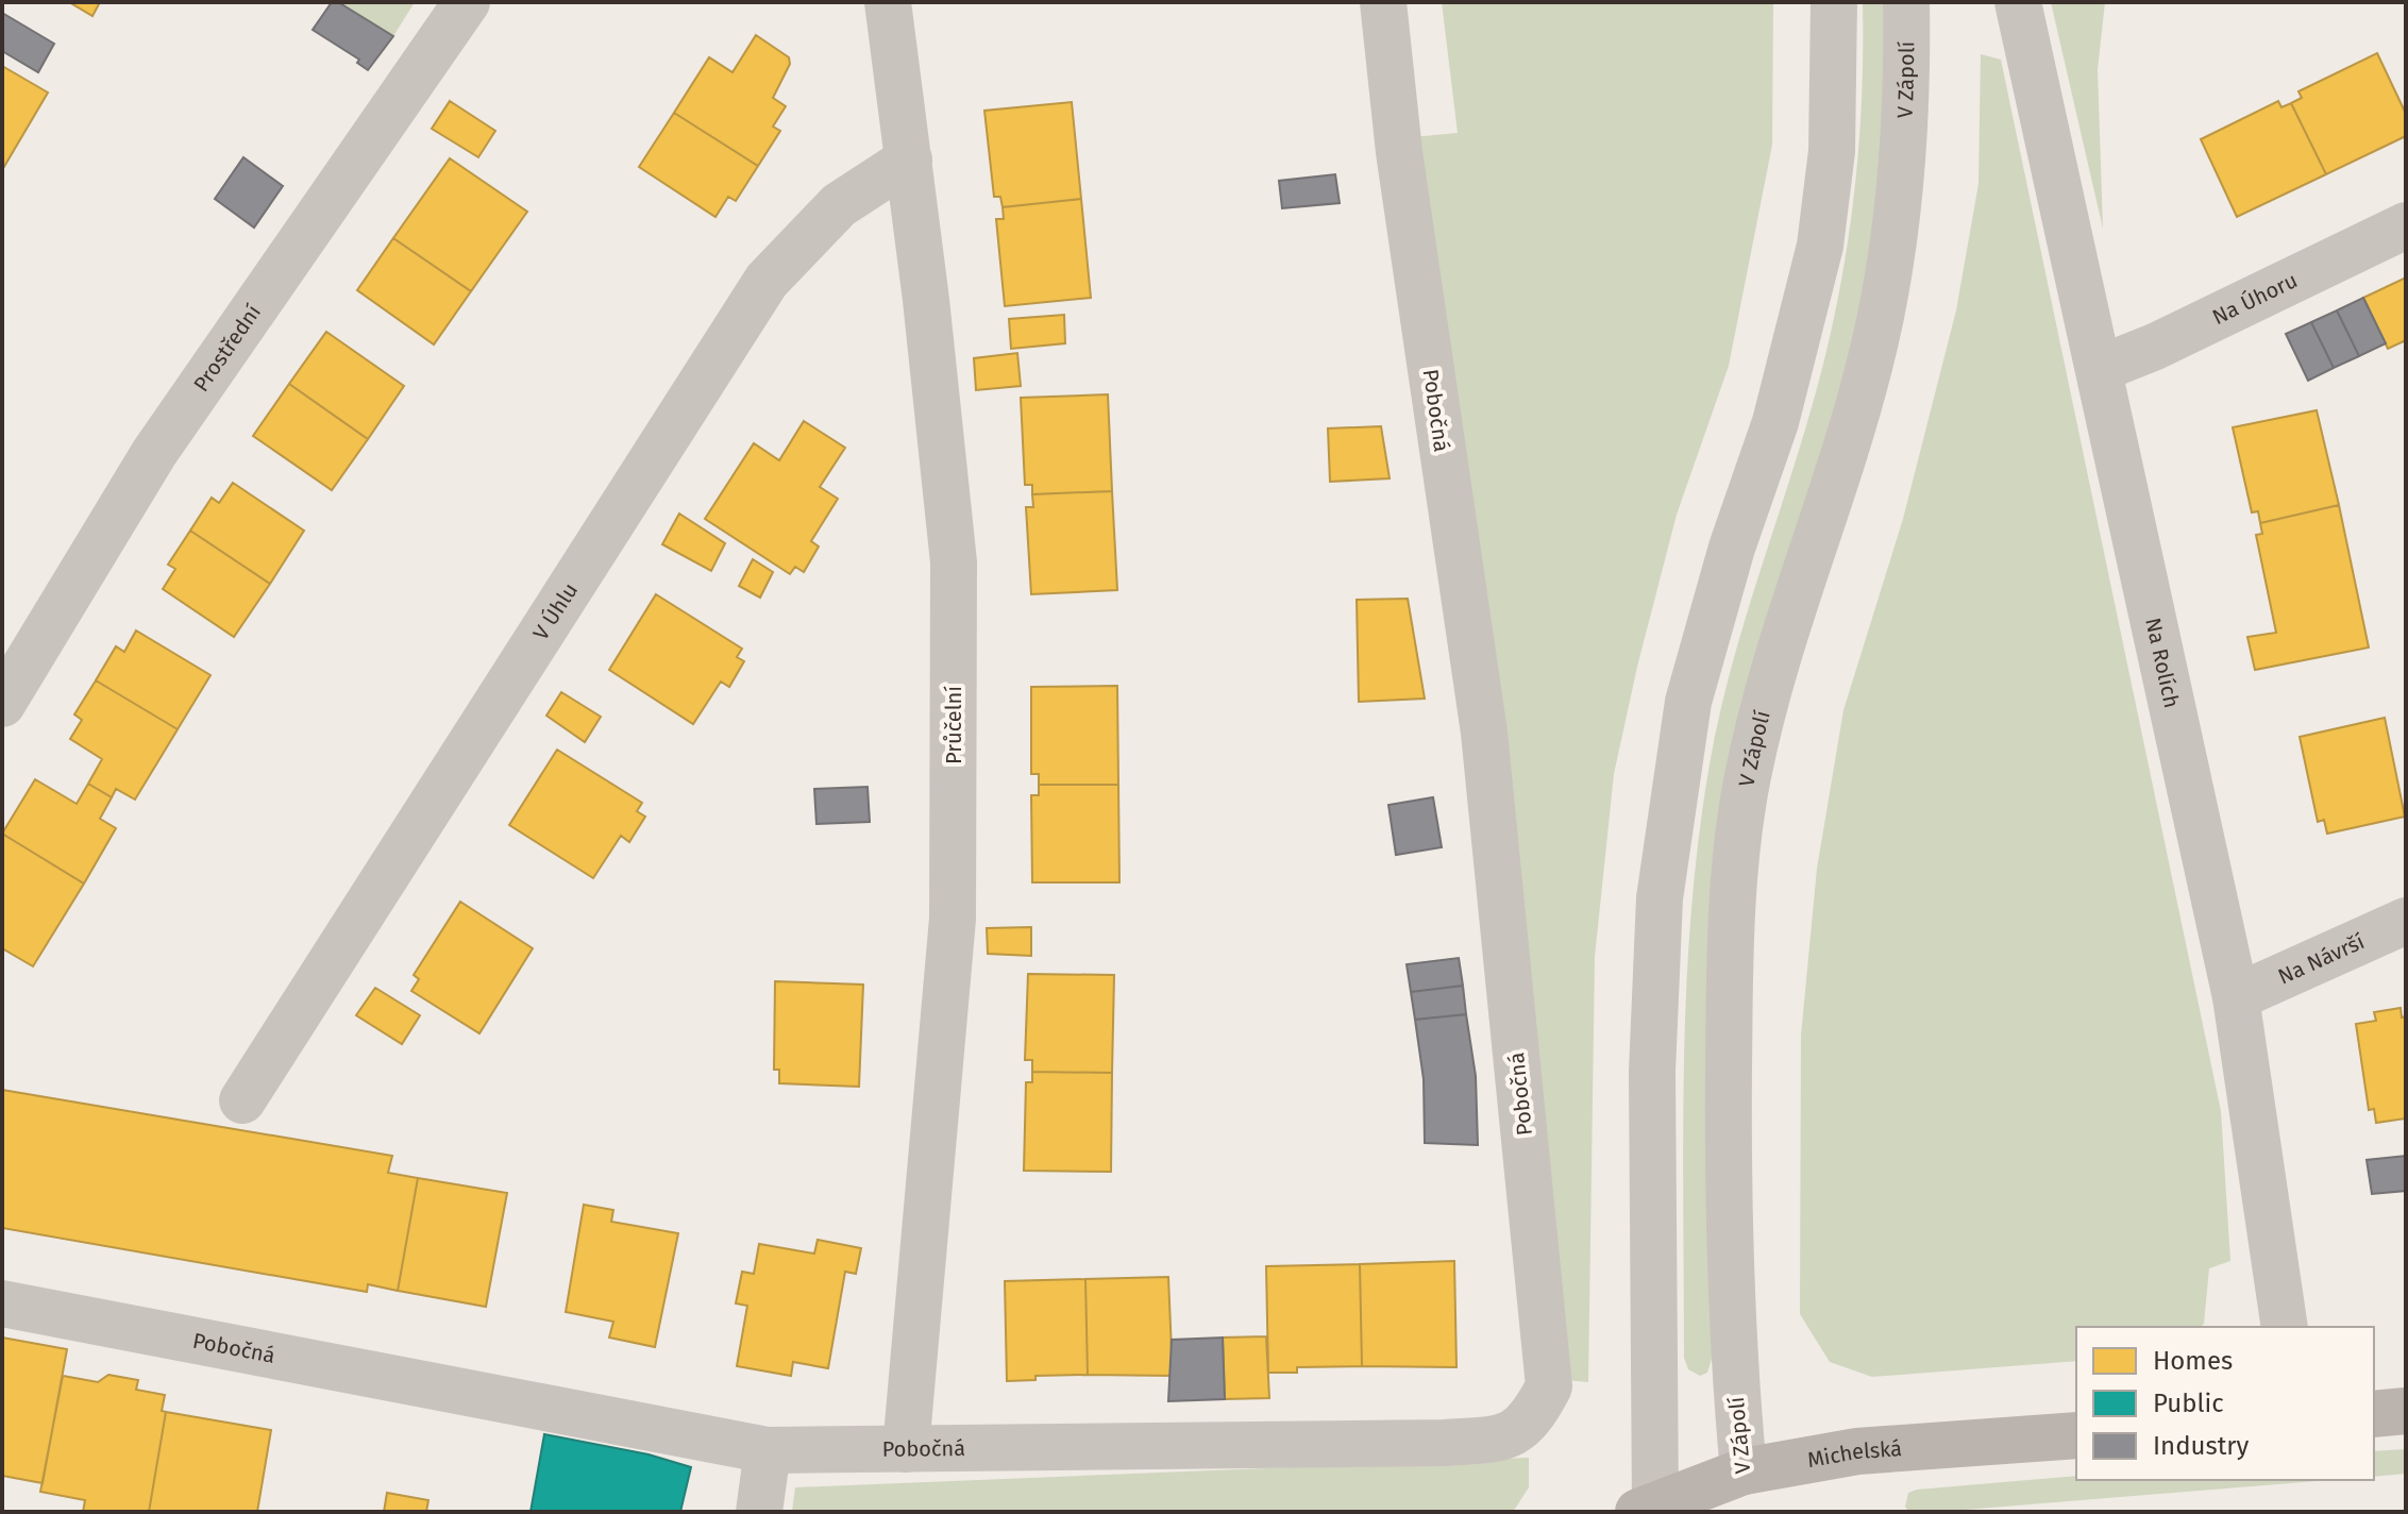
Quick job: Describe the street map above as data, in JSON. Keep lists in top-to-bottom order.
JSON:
{
  "streets": {
    "main road": ["Michelská"],
    "street": [
      "V Zápolí",
      "Na Úhoru",
      "Prostřední",
      "Pobočná",
      "V Úhlu",
      "Na Rolích",
      "Průčelní",
      "Na Návrší"
    ]
  },
  "crossings": [
    ["V Zápolí", "Michelská"],
    ["Na Úhoru", "Na Rolích"],
    ["Pobočná", "Průčelní"],
    ["V Úhlu", "Průčelní"],
    ["Na Rolích", "Na Návrší"]
  ],
  "legend": ["Homes", "Public", "Industry"]
}
